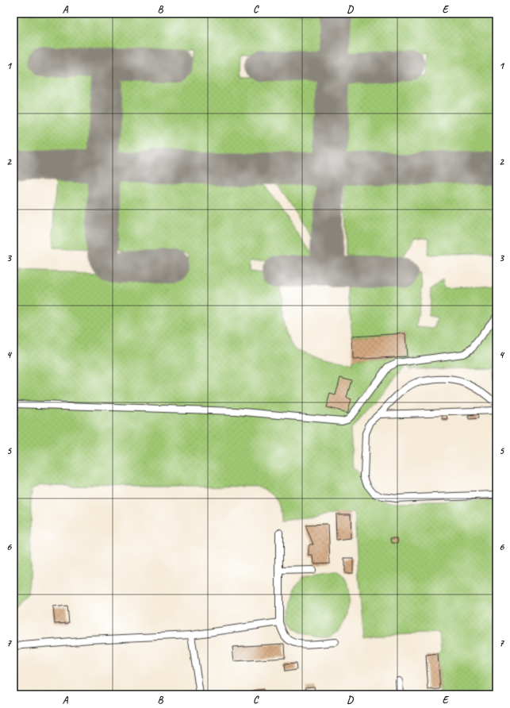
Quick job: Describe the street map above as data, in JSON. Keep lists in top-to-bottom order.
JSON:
{
  "grid": {
    "columns": [
      "A",
      "B",
      "C",
      "D",
      "E"
    ],
    "rows": [
      "1",
      "2",
      "3",
      "4",
      "5",
      "6",
      "7"
    ]
  }
}
